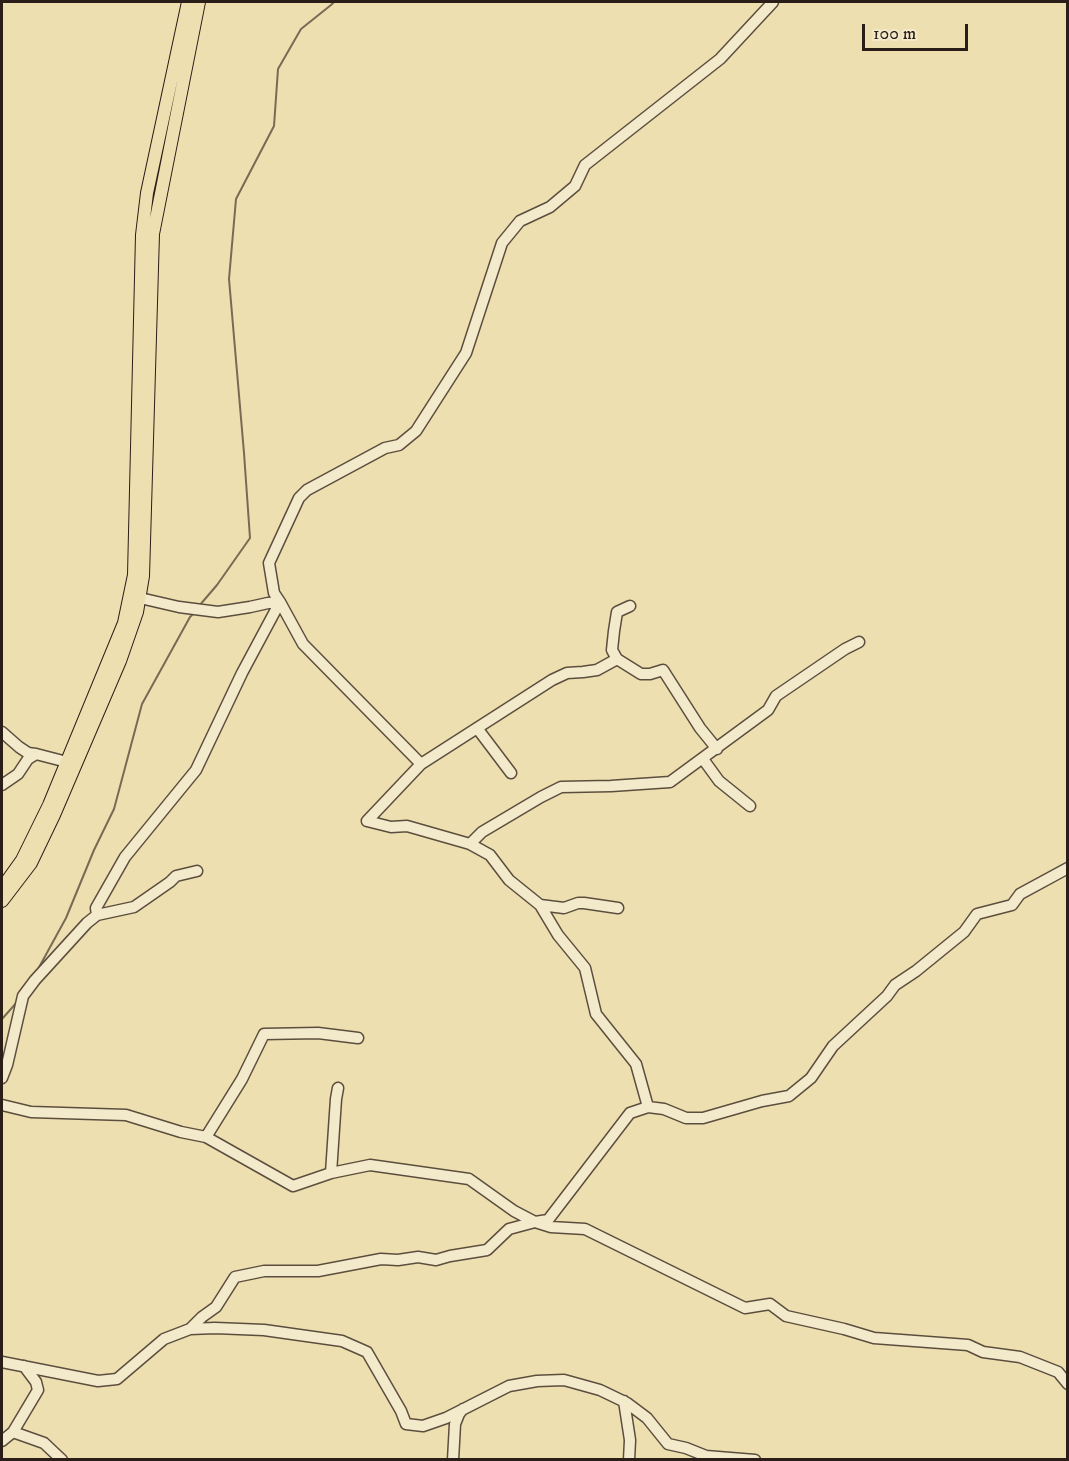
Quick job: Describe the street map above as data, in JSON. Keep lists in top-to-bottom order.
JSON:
{
  "scale_bar": "100 m"
}
